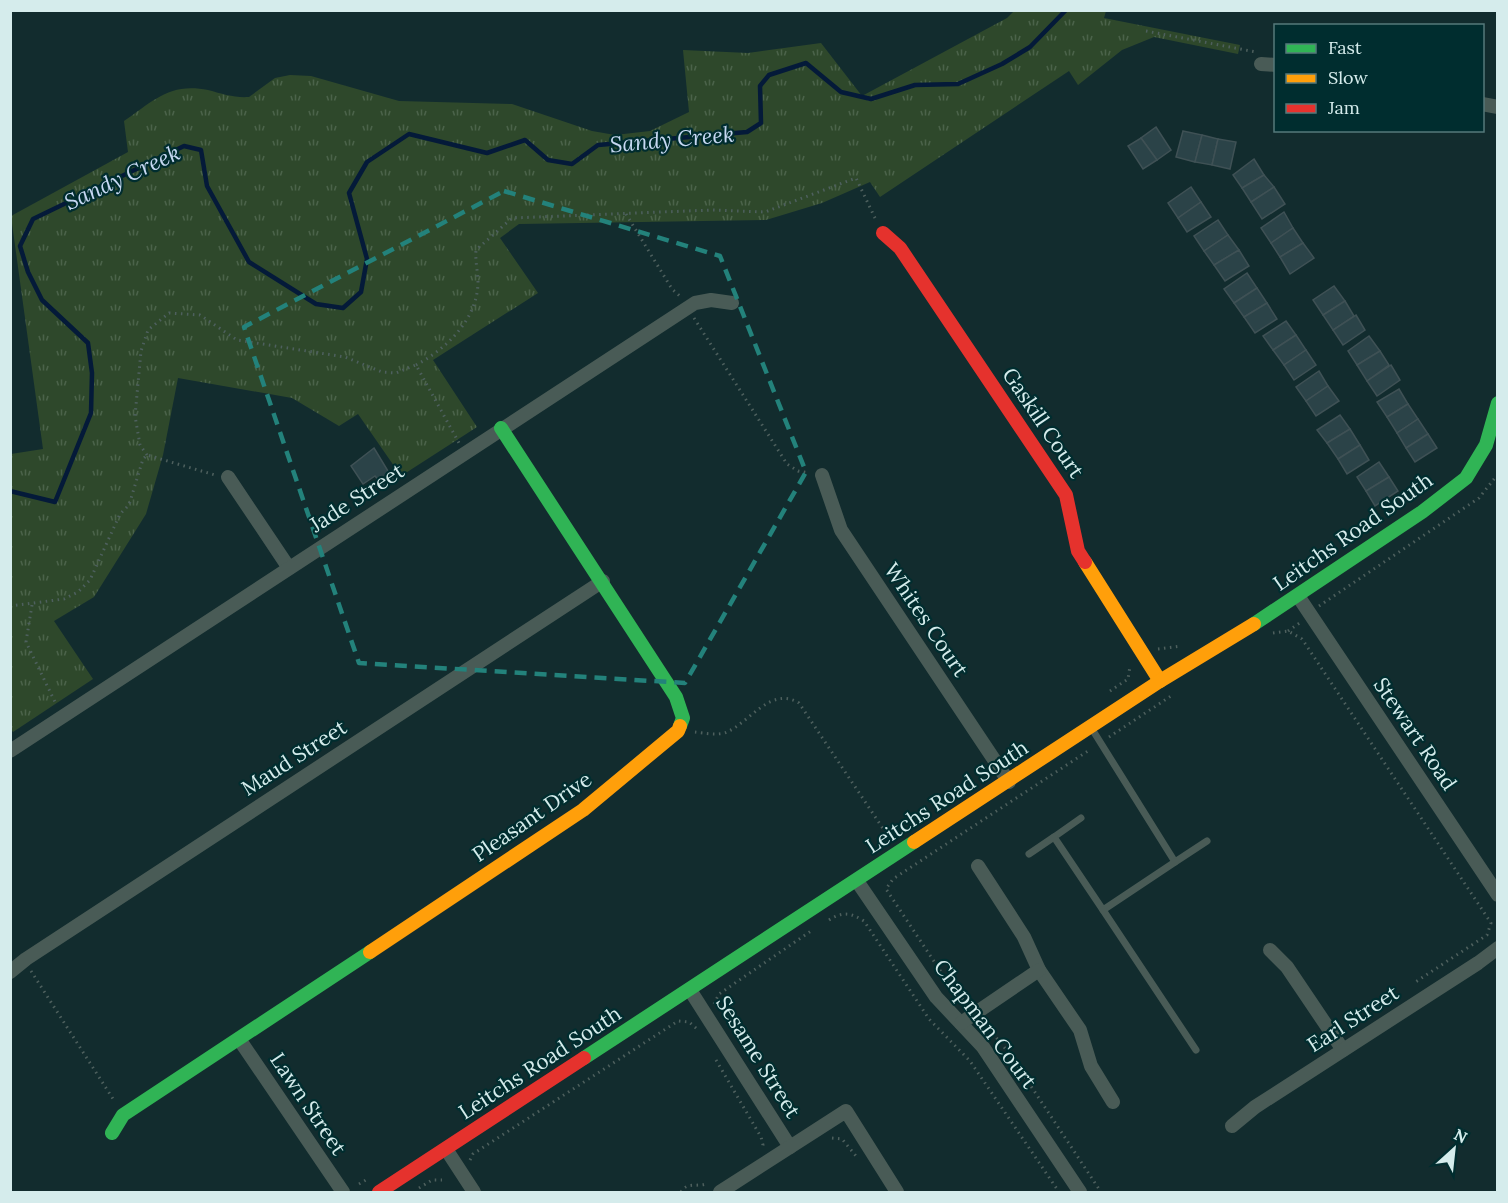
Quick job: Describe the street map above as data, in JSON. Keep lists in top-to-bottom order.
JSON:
{
  "streets": {
    "street": [
      "Gaskill Court",
      "Jade Street",
      "Leitchs Road South",
      "Whites Court",
      "Stewart Road",
      "Maud Street",
      "Pleasant Drive",
      "Earl Street",
      "Chapman Court",
      "Sesame Street",
      "Lawn Street"
    ]
  },
  "crossings": [
    ["Gaskill Court", "Leitchs Road South"],
    ["Leitchs Road South", "Whites Court"],
    ["Leitchs Road South", "Stewart Road"],
    ["Leitchs Road South", "Chapman Court"],
    ["Leitchs Road South", "Sesame Street"],
    ["Pleasant Drive", "Lawn Street"]
  ],
  "water": ["Sandy Creek"],
  "legend": ["Fast", "Slow", "Jam"],
  "north": "top right"
}
